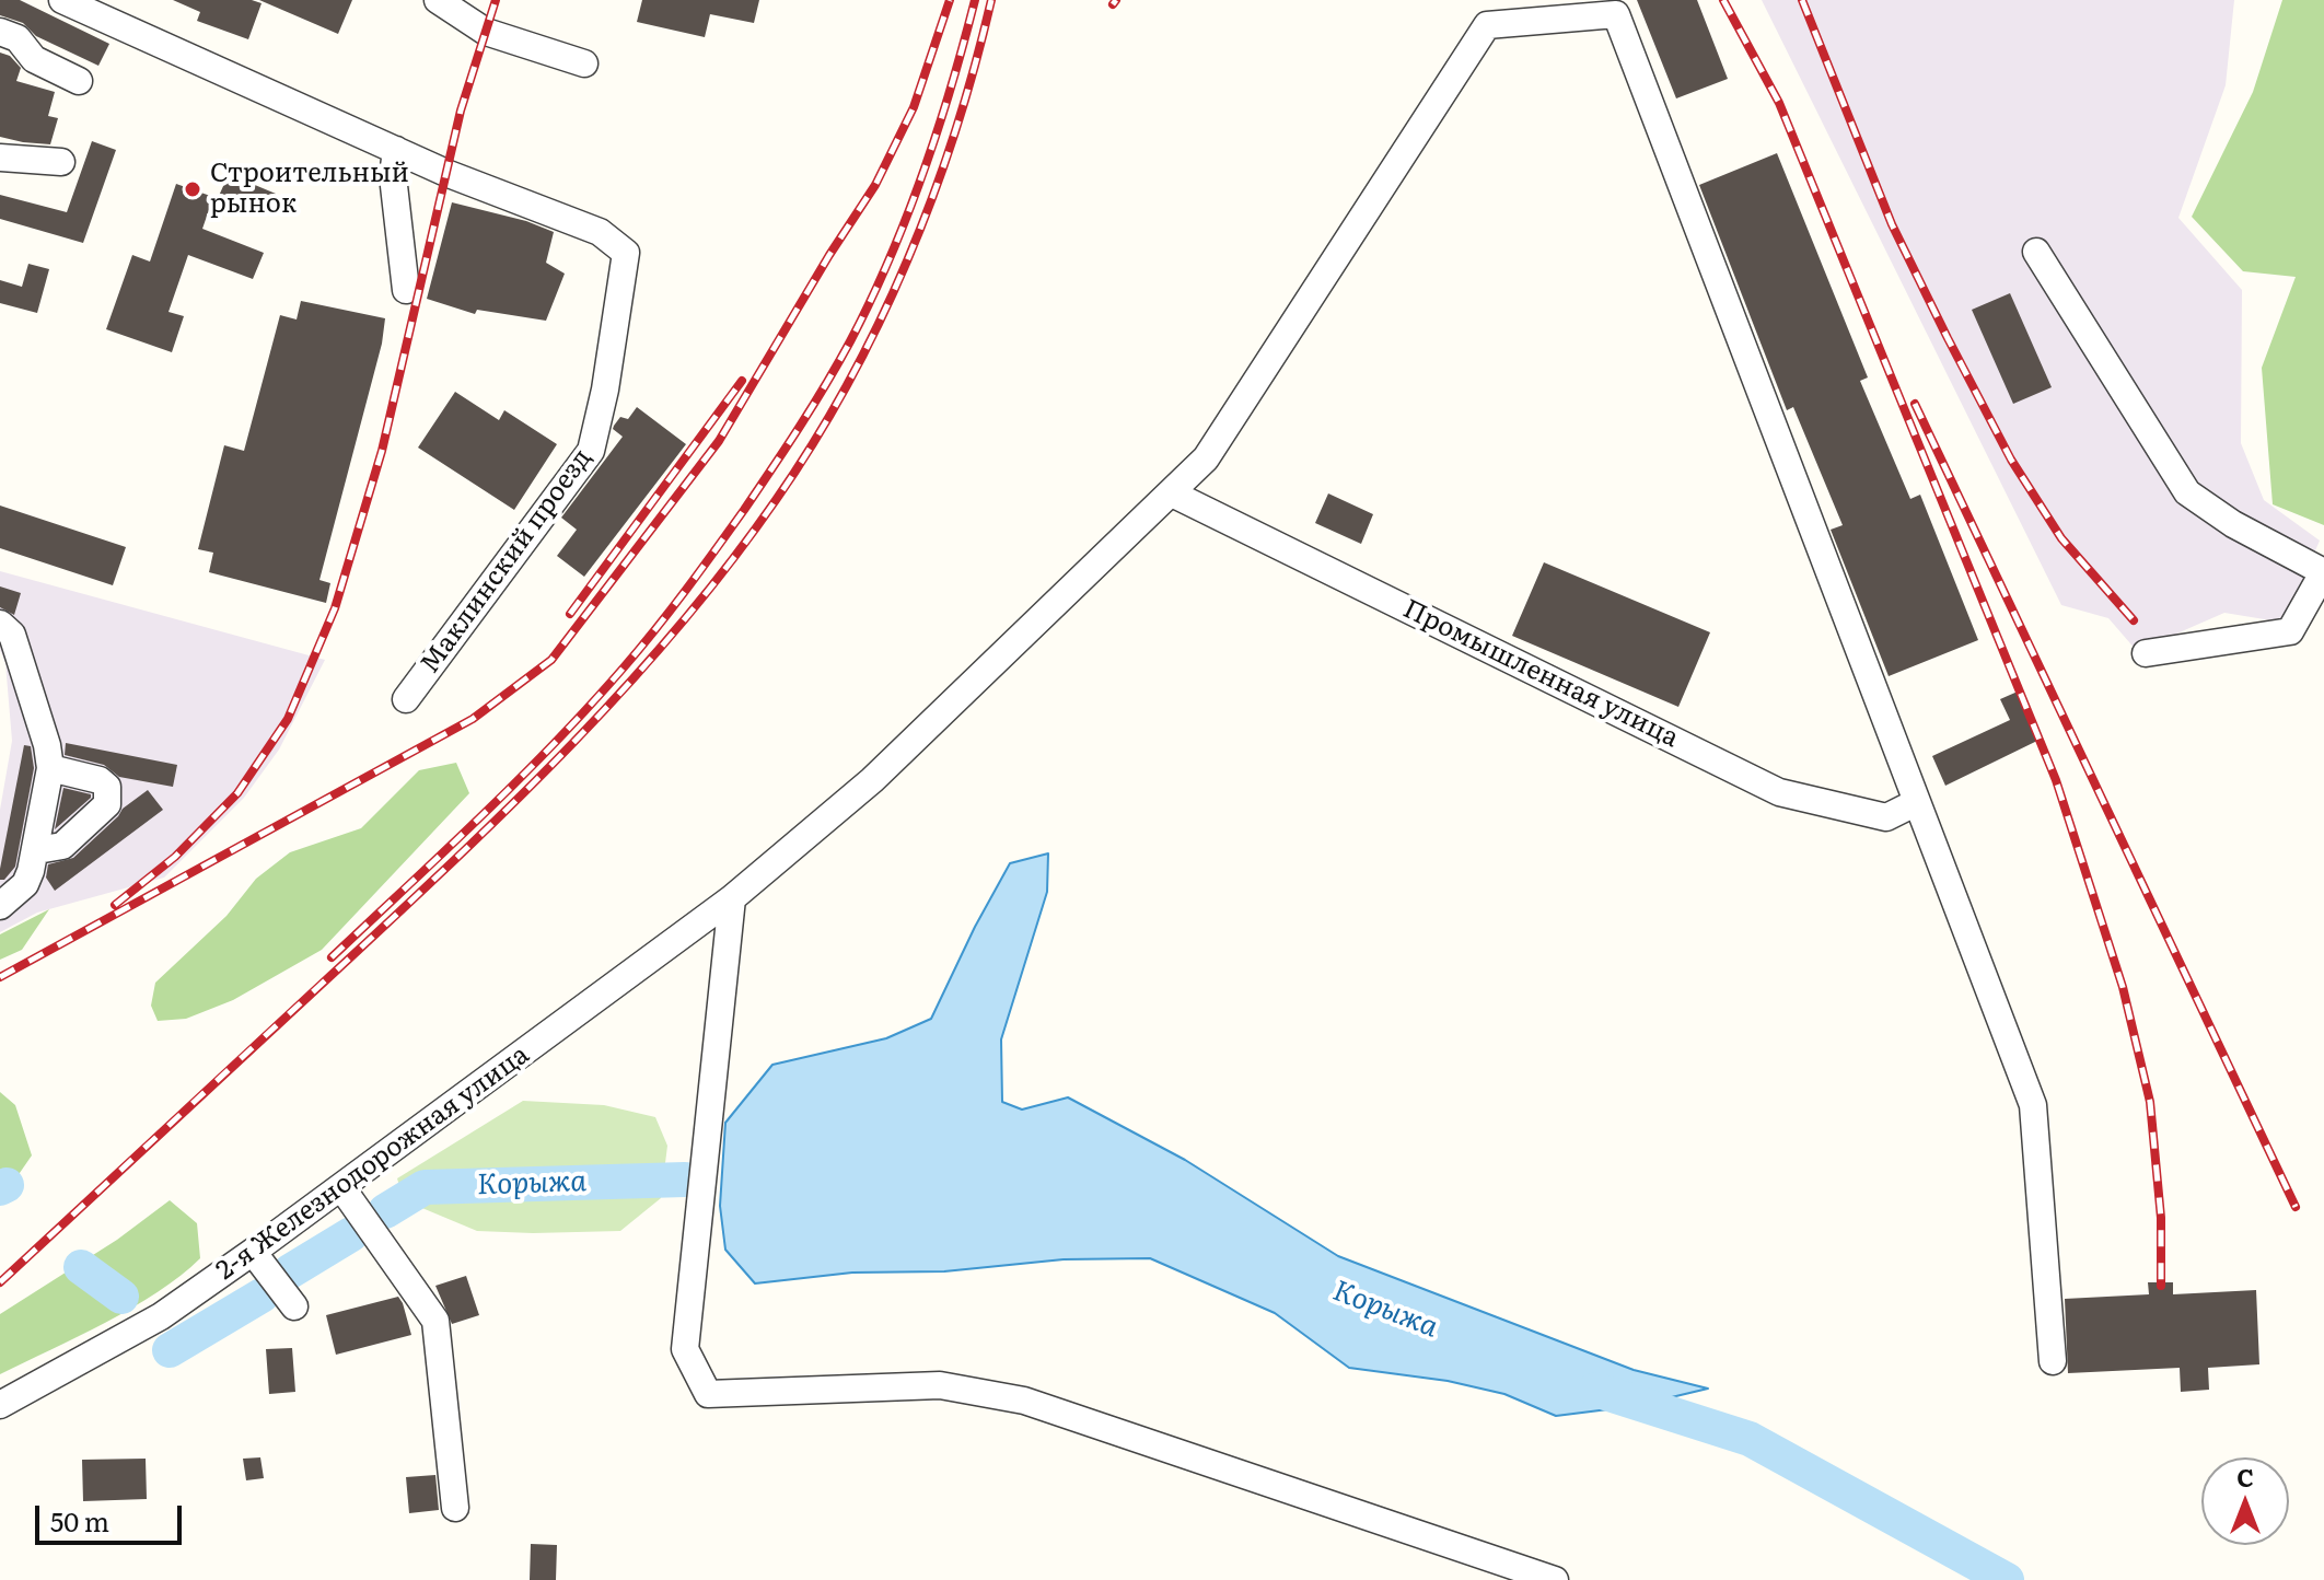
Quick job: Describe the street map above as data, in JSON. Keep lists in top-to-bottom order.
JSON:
{
  "streets": {
    "street": ["Маклинский проезд", "Промышленная улица", "2-я Железнодорожная улица"]
  },
  "crossings": [
    ["Промышленная улица", "2-я Железнодорожная улица"]
  ],
  "water": ["Корыжа"],
  "places": ["Строительный рынок"],
  "scale_bar": "50 m",
  "north": "top"
}
